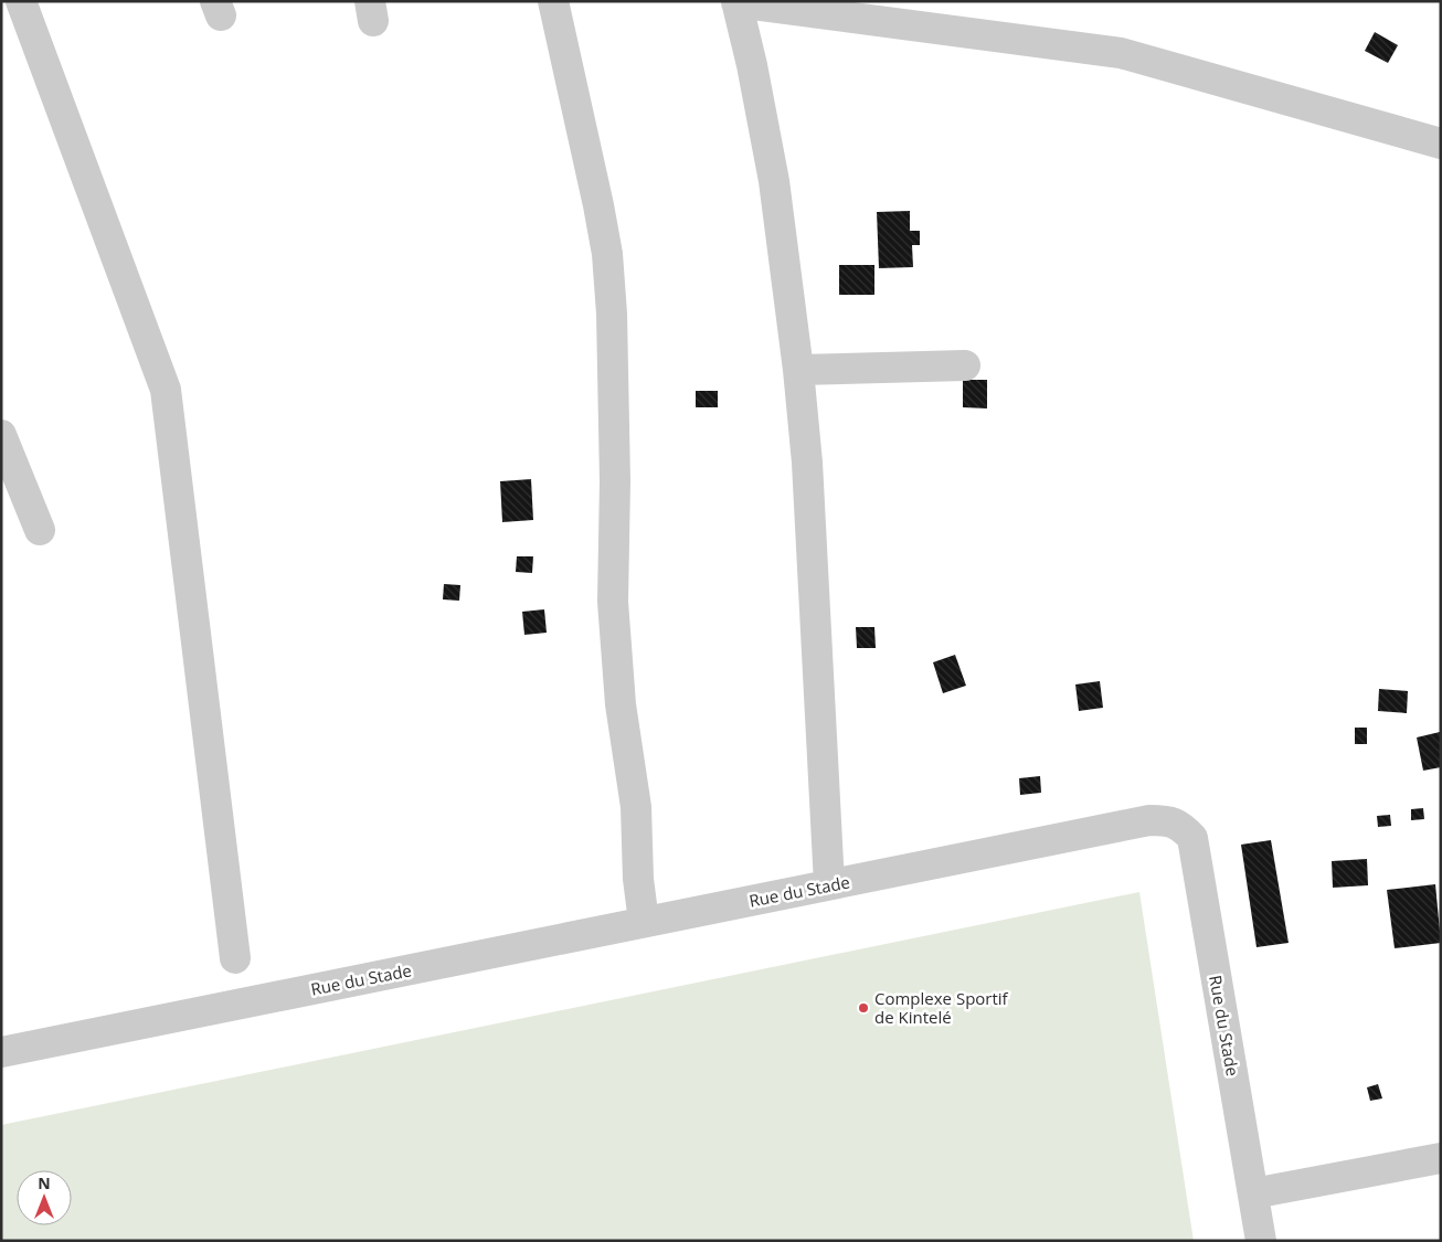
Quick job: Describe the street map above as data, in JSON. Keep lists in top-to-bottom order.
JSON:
{
  "streets": {
    "street": ["Rue du Stade"]
  },
  "places": ["Complexe Sportif de Kintelé"],
  "north": "top"
}
